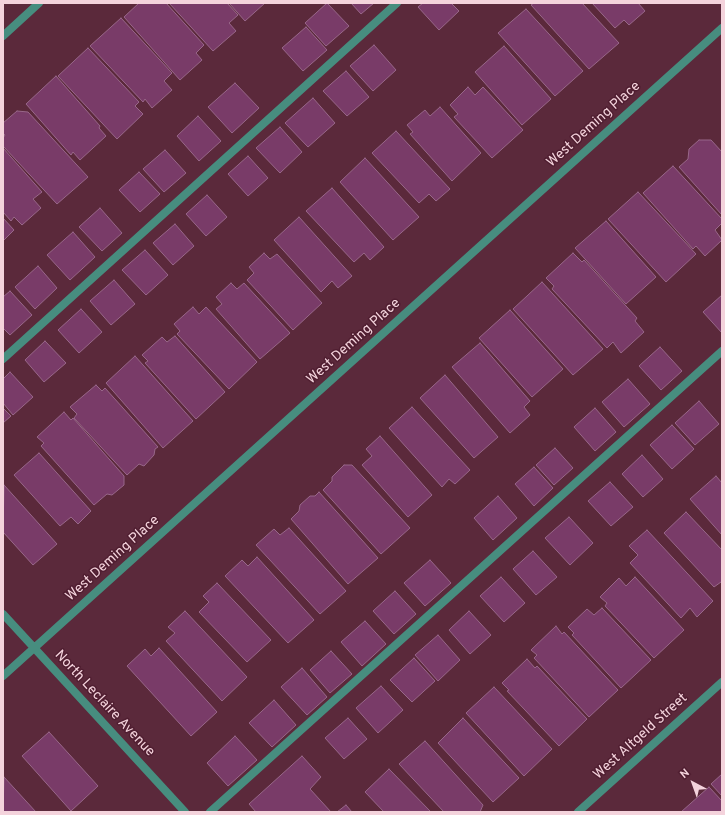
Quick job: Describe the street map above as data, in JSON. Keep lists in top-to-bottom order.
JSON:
{
  "streets": {
    "street": ["West Deming Place", "North Leclaire Avenue", "West Altgeld Street"]
  },
  "crossings": [
    ["West Deming Place", "North Leclaire Avenue"]
  ],
  "north": "top left"
}
